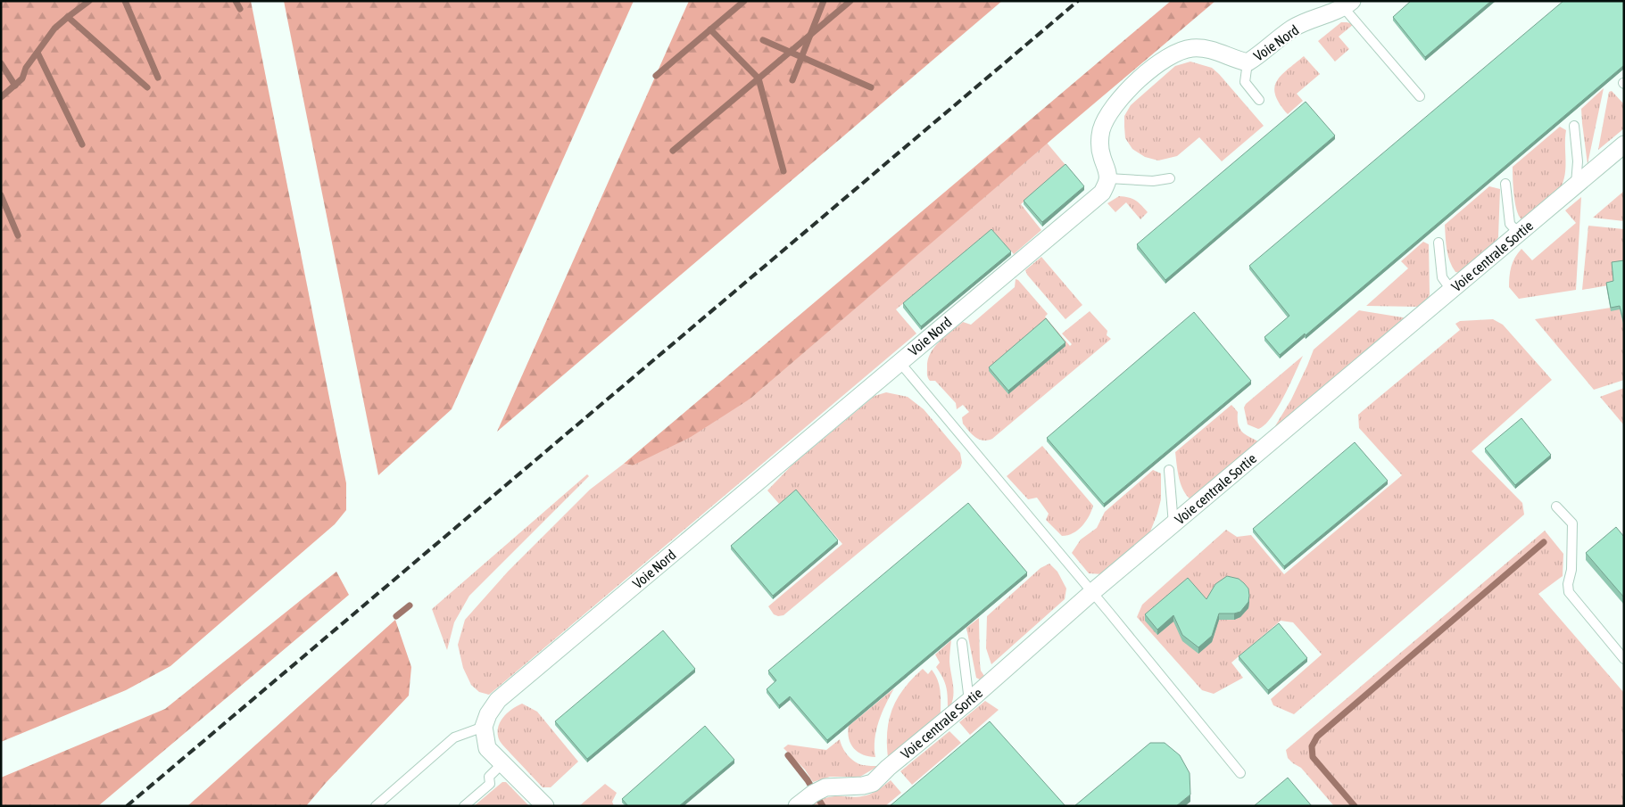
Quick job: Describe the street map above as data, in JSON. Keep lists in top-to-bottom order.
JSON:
{
  "streets": {
    "street": ["Voie Nord", "Voie centrale Sortie"]
  }
}
